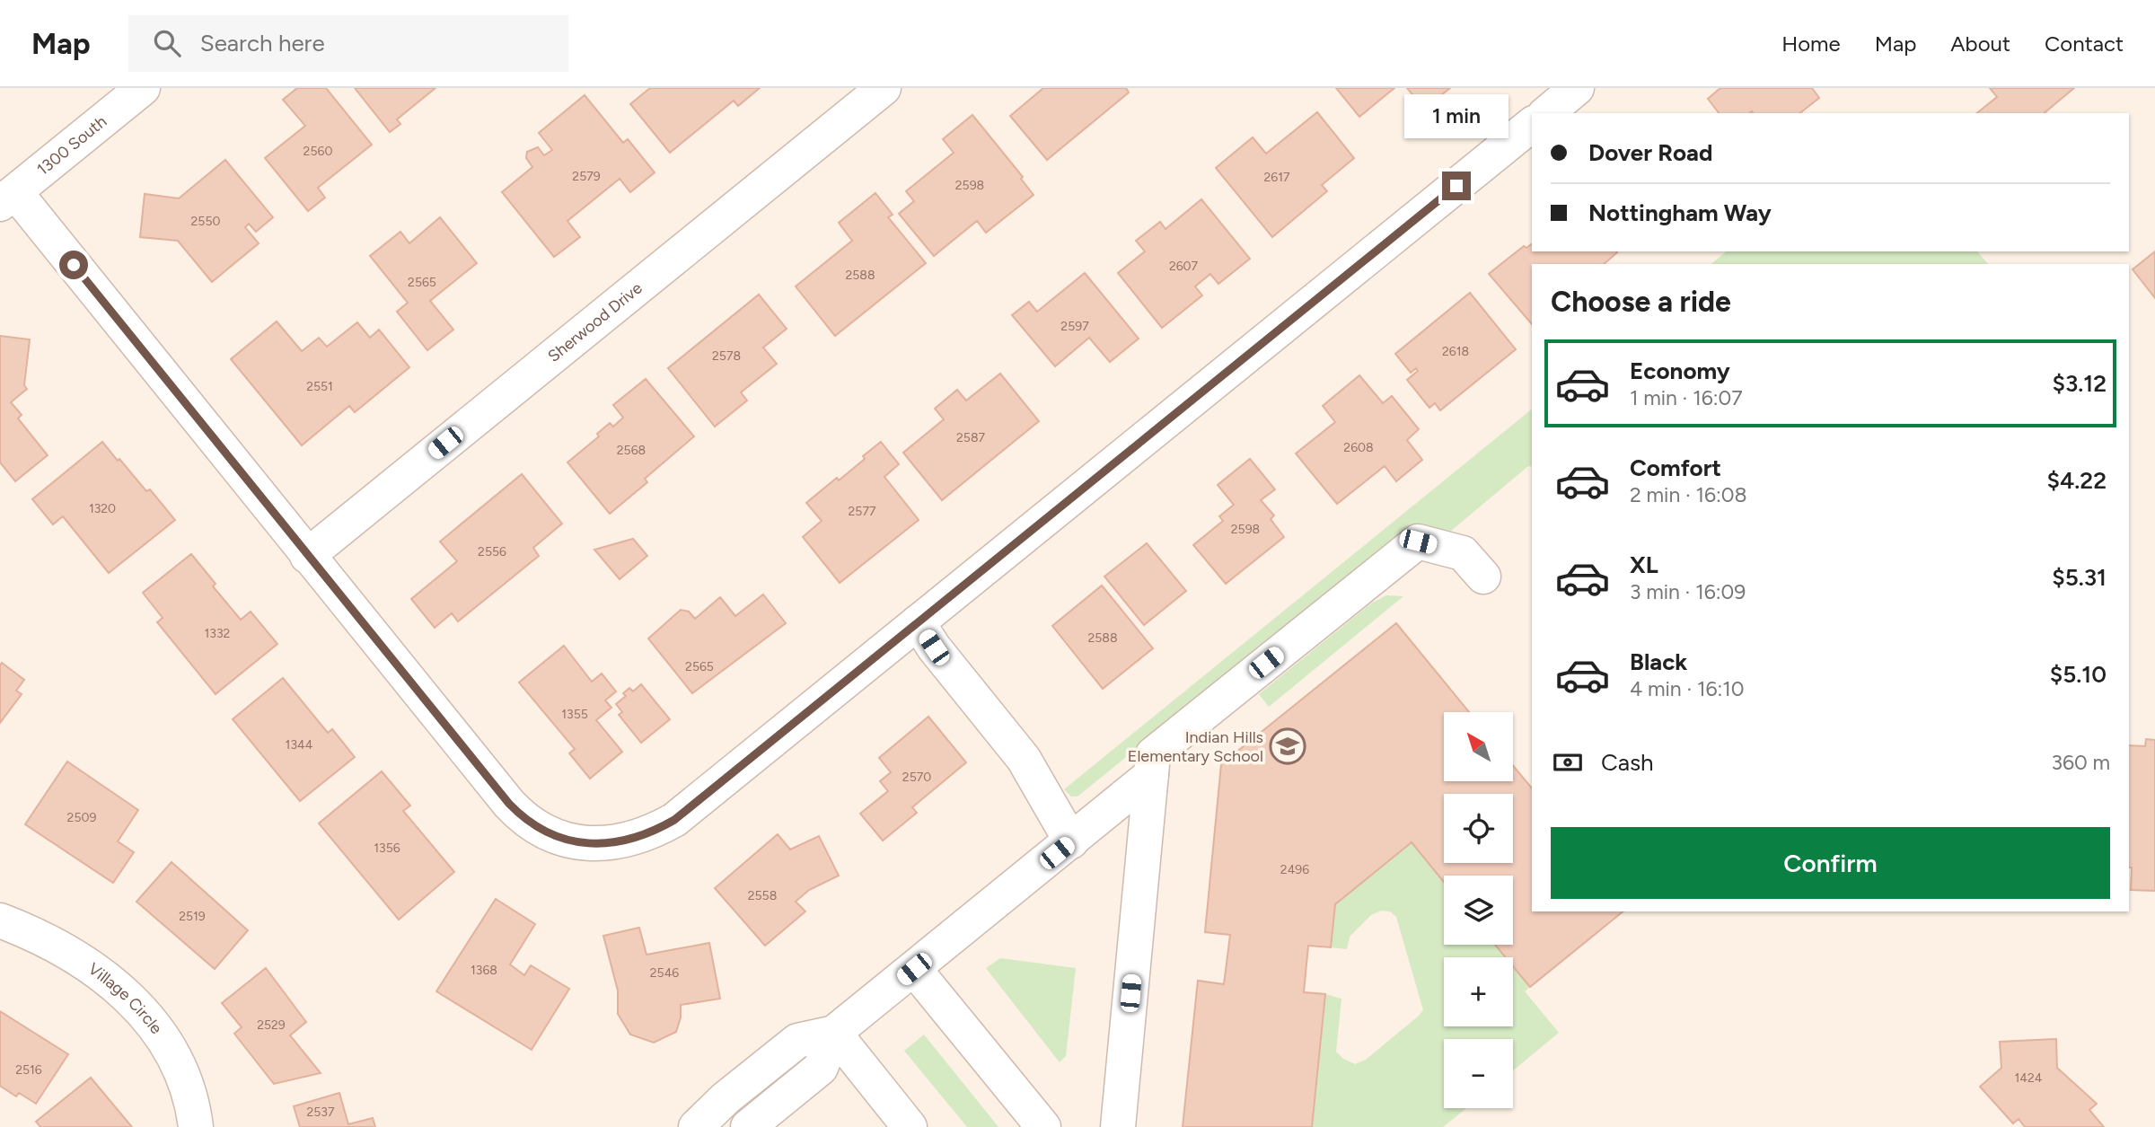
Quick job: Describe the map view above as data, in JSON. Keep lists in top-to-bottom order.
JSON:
{
  "streets": {
    "street": ["1300 South", "Sherwood Drive", "Village Circle"]
  },
  "places": {
    "school or university": ["Indian Hills Elementary School"]
  },
  "house_numbers": [
    "2560",
    "2579",
    "2617",
    "2598",
    "2550",
    "2607",
    "2588",
    "2565",
    "2597",
    "2618",
    "2578",
    "2551",
    "2587",
    "2608",
    "2568",
    "1320",
    "2577",
    "2598",
    "2556",
    "1332",
    "2588",
    "2565",
    "1355",
    "1344",
    "2570",
    "2509",
    "1356",
    "2496",
    "2558",
    "2519",
    "1368",
    "2546",
    "2529",
    "2516",
    "1424",
    "2537"
  ],
  "north": "top left",
  "page": {
    "header": "Map",
    "search": "Search here",
    "nav": [
      "Home",
      "Map",
      "About",
      "Contact"
    ],
    "bubble": "1 min",
    "banner": ["Dover Road", "Nottingham Way"],
    "heading": "Choose a ride",
    "list": [
      {
        "name": "Economy",
        "note": "1 min · 16:07",
        "value": "$3.12"
      },
      {
        "name": "Comfort",
        "note": "2 min · 16:08",
        "value": "$4.22"
      },
      {
        "name": "XL",
        "note": "3 min · 16:09",
        "value": "$5.31"
      },
      {
        "name": "Black",
        "note": "4 min · 16:10",
        "value": "$5.10"
      }
    ],
    "map_buttons": ["+", "−"],
    "pay": ["Cash", "360 m"],
    "buttons": "Confirm"
  }
}
